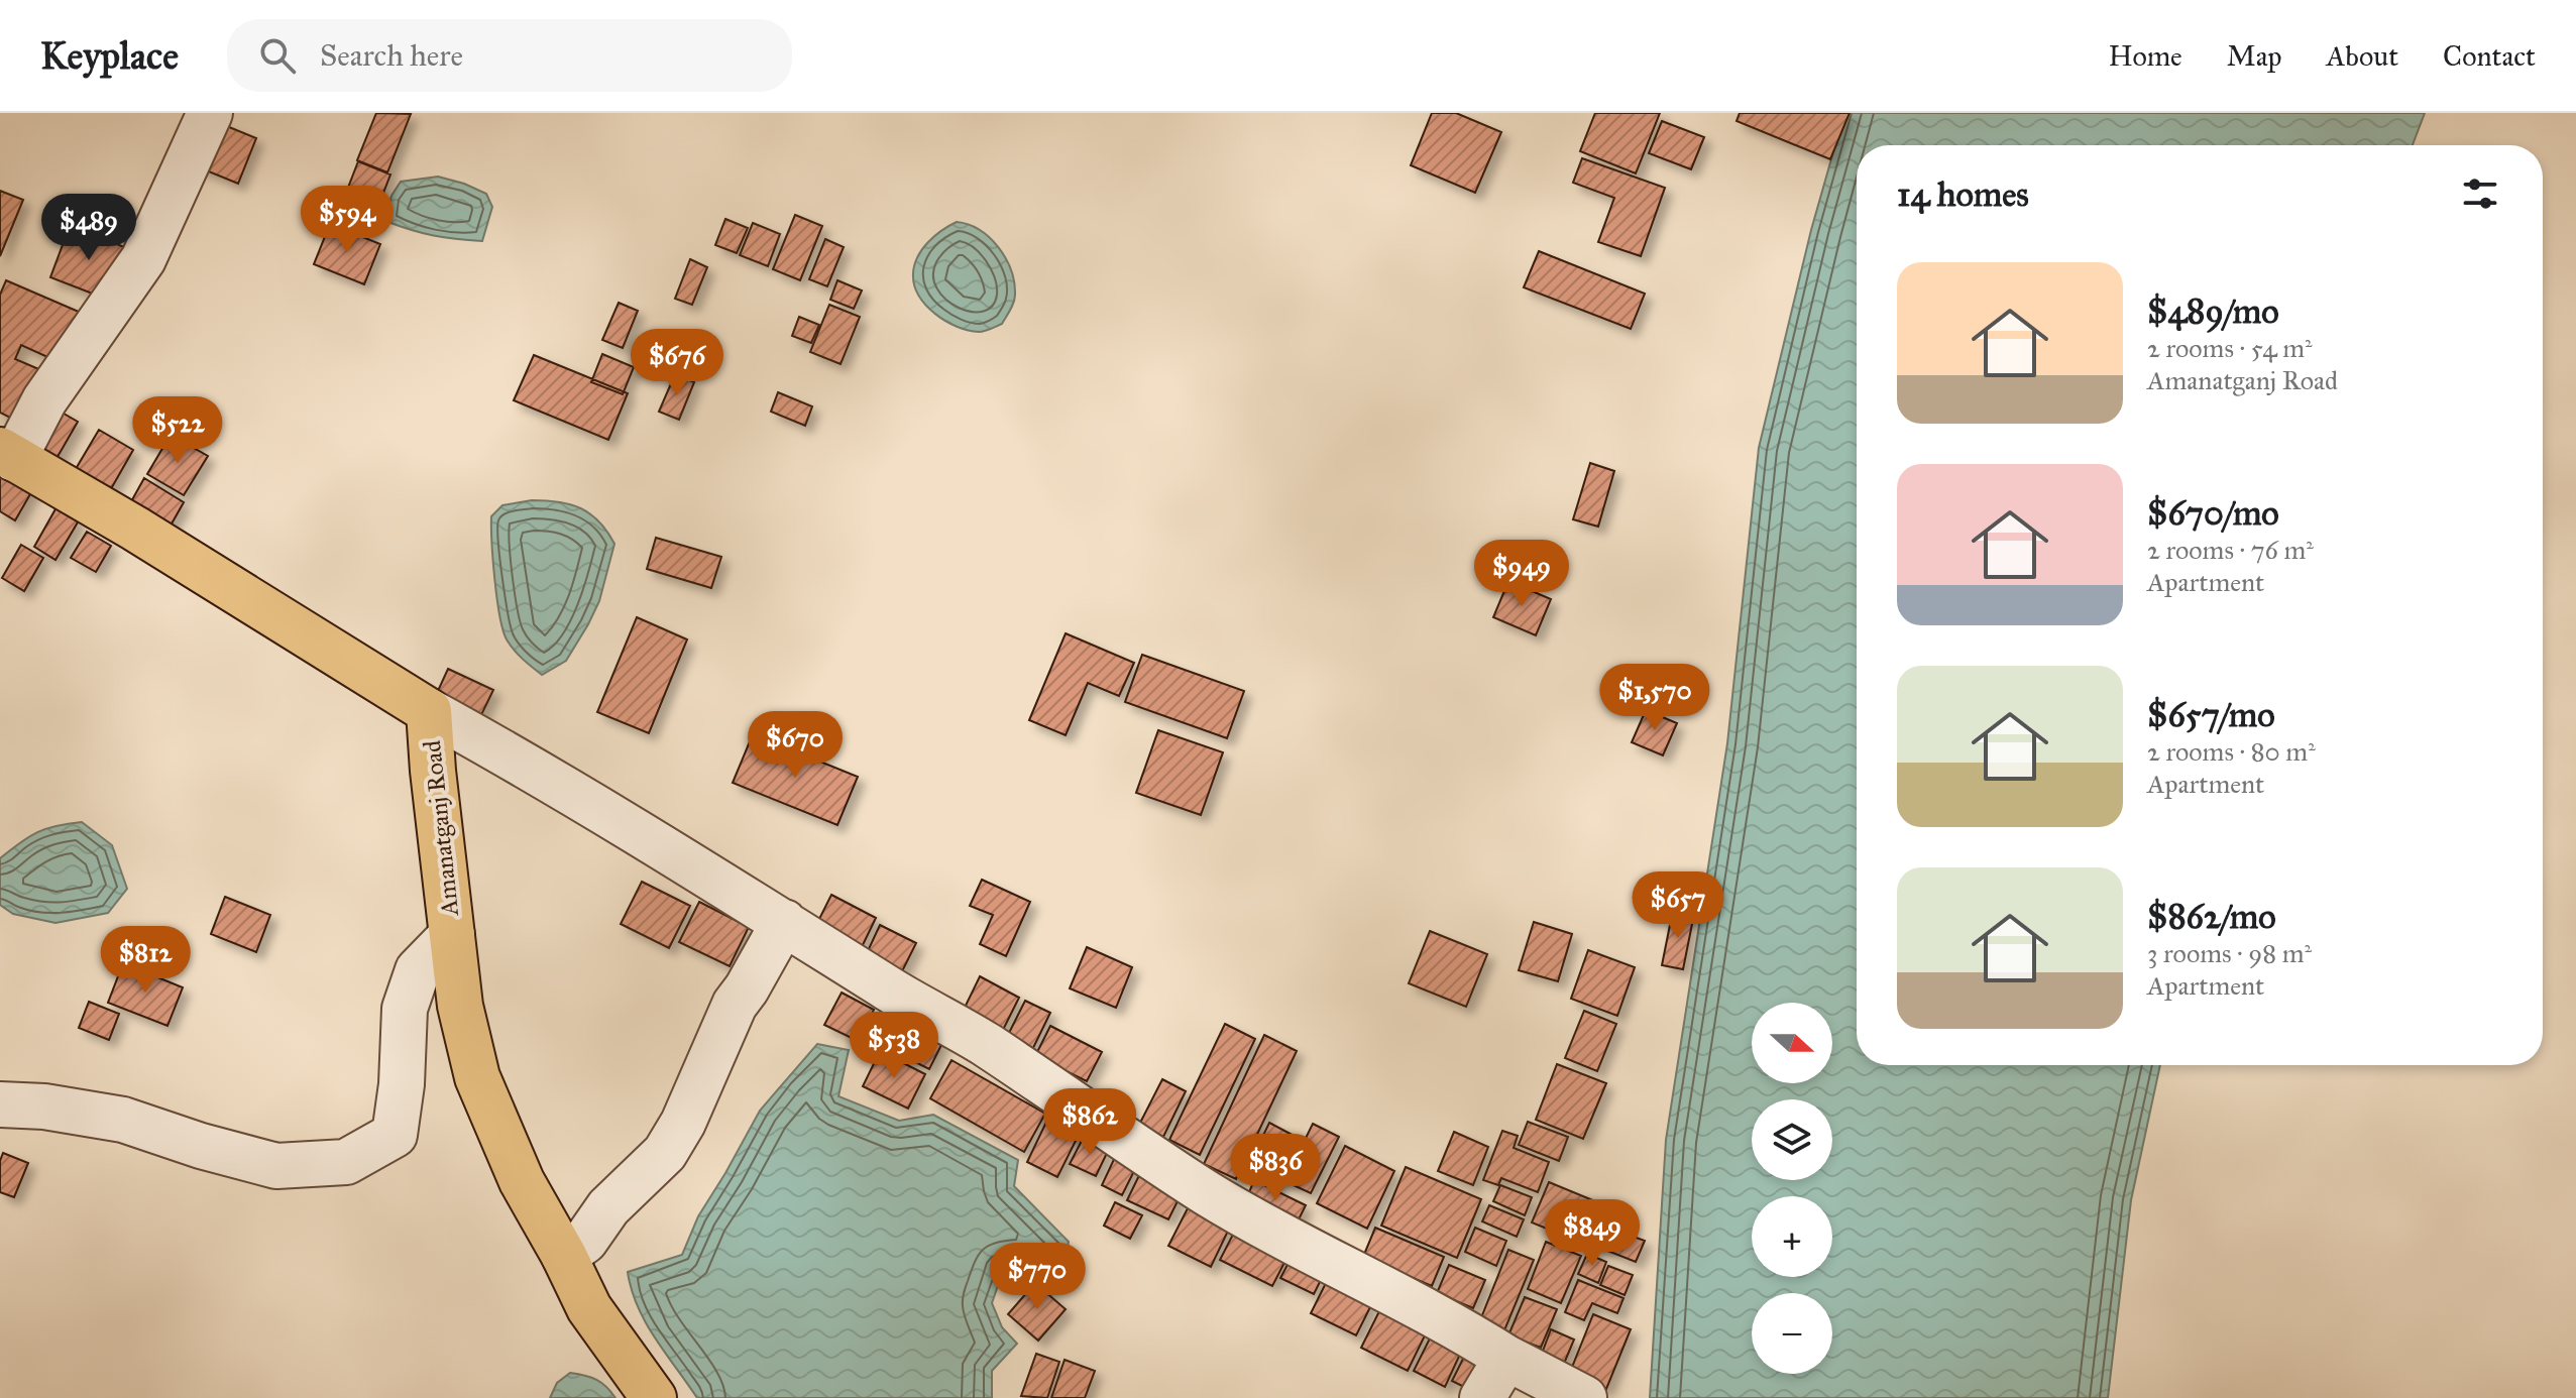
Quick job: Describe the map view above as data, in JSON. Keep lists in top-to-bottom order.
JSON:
{
  "streets": {
    "main road": ["Amanatganj Road"]
  },
  "north": "right",
  "page": {
    "header": "Keyplace",
    "search": "Search here",
    "nav": [
      "Home",
      "Map",
      "About",
      "Contact"
    ],
    "heading": "14 homes",
    "price": [
      "$594",
      "$489",
      "$676",
      "$522",
      "$949",
      "$1,570",
      "$670",
      "$657",
      "$812",
      "$538",
      "$862",
      "$836",
      "$849",
      "$770"
    ],
    "list": [
      {
        "name": "$489/mo",
        "note": "2 rooms · 54 m² · Amanatganj Road"
      },
      {
        "name": "$670/mo",
        "note": "2 rooms · 76 m² · Apartment"
      },
      {
        "name": "$657/mo",
        "note": "2 rooms · 80 m² · Apartment"
      },
      {
        "name": "$862/mo",
        "note": "3 rooms · 98 m² · Apartment"
      }
    ],
    "map_buttons": ["+", "−"]
  }
}
